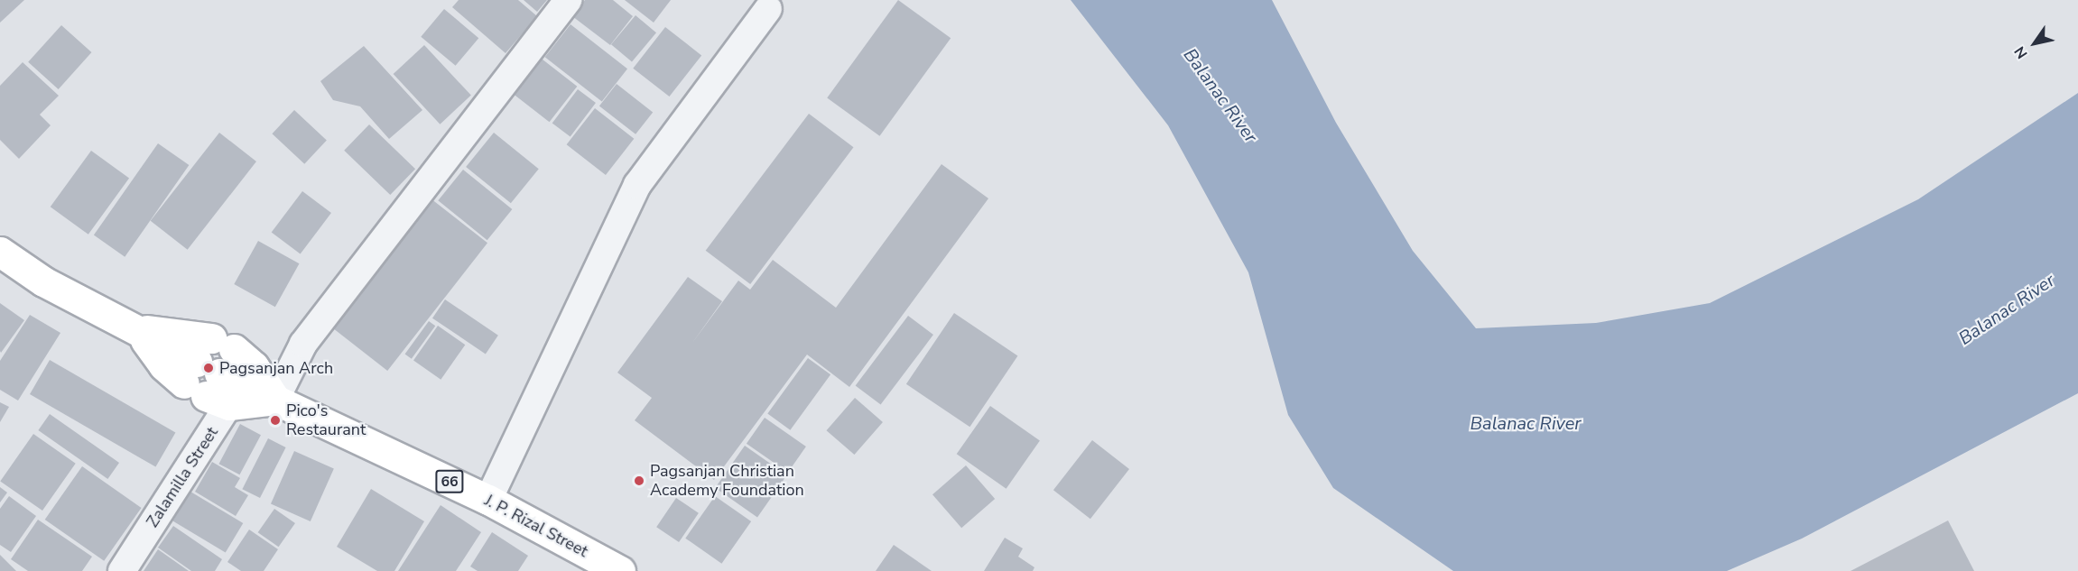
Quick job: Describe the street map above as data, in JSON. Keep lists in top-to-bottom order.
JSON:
{
  "streets": {
    "main road": ["66", "J. P. Rizal Street"],
    "street": ["Zalamilla Street"]
  },
  "crossings": [
    ["Zalamilla Street", "J. P. Rizal Street"]
  ],
  "water": ["Balanac River"],
  "places": ["Pagsanjan Arch", "Pico's Restaurant", "Pagsanjan Christian Academy Foundation"],
  "north": "bottom left"
}
